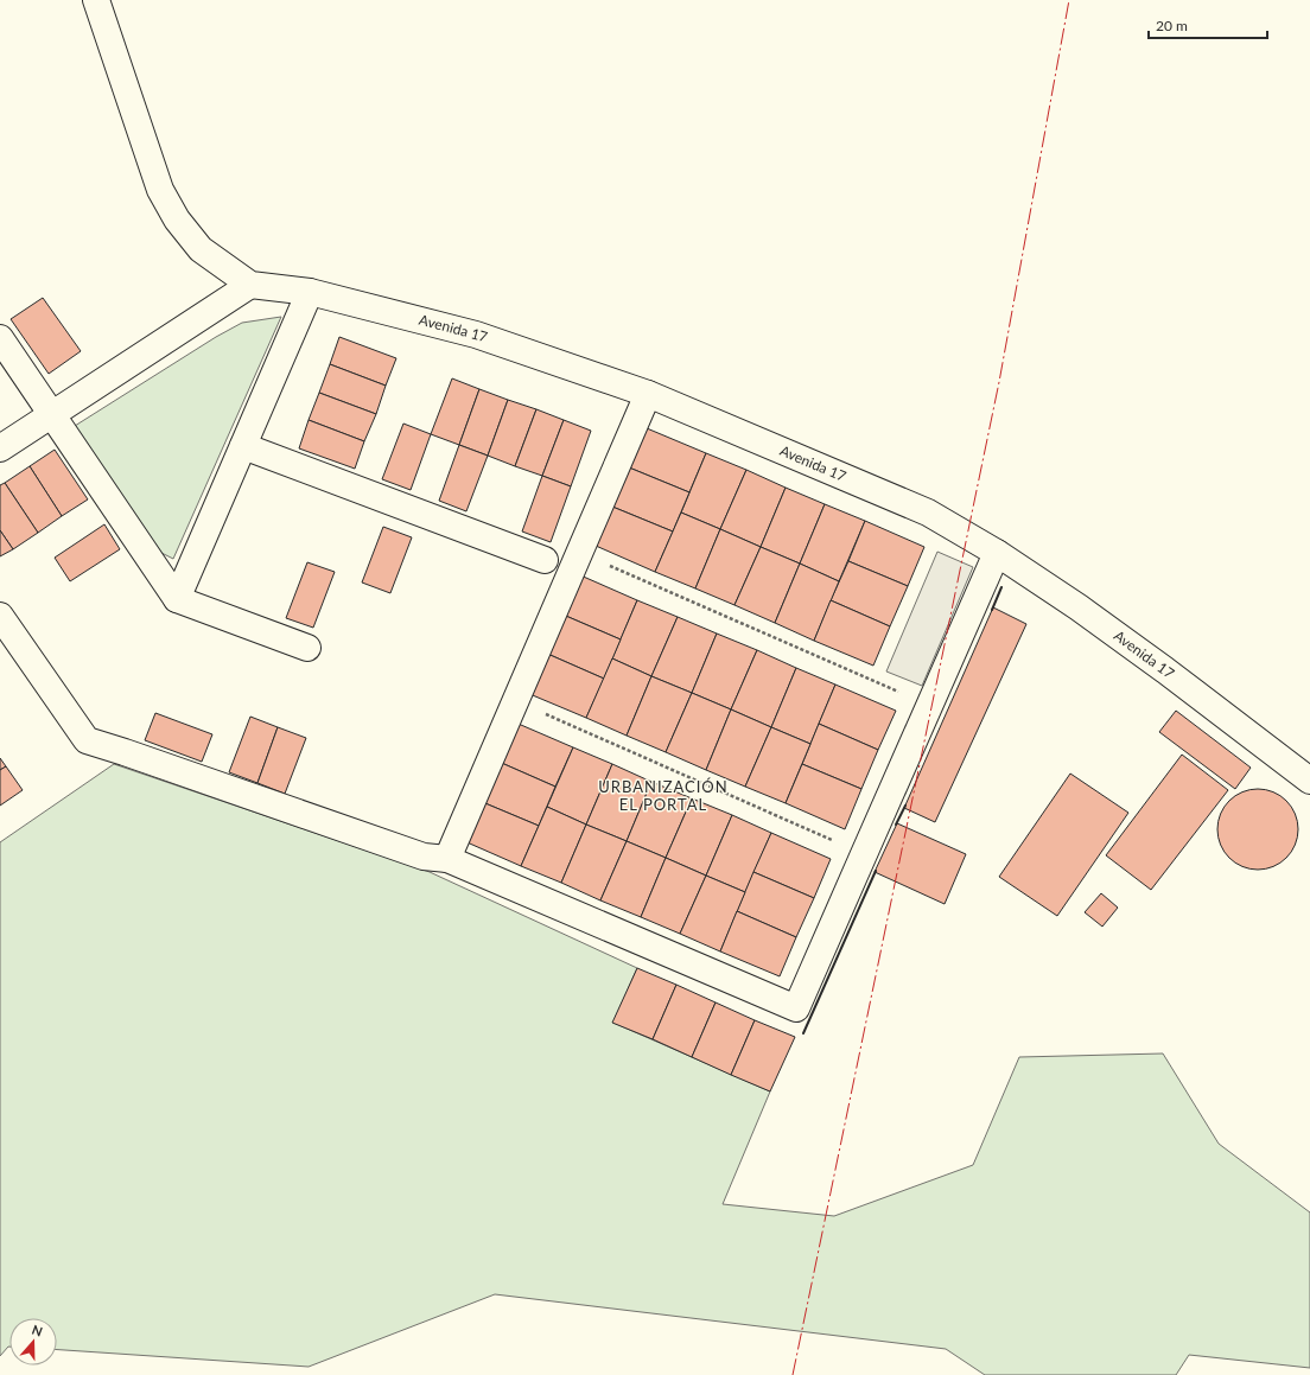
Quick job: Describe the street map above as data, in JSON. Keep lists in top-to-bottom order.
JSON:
{
  "streets": {
    "street": ["Avenida 17"]
  },
  "districts": ["URBANIZACIÓN EL PORTAL"],
  "scale_bar": "20 m",
  "north": "top"
}
